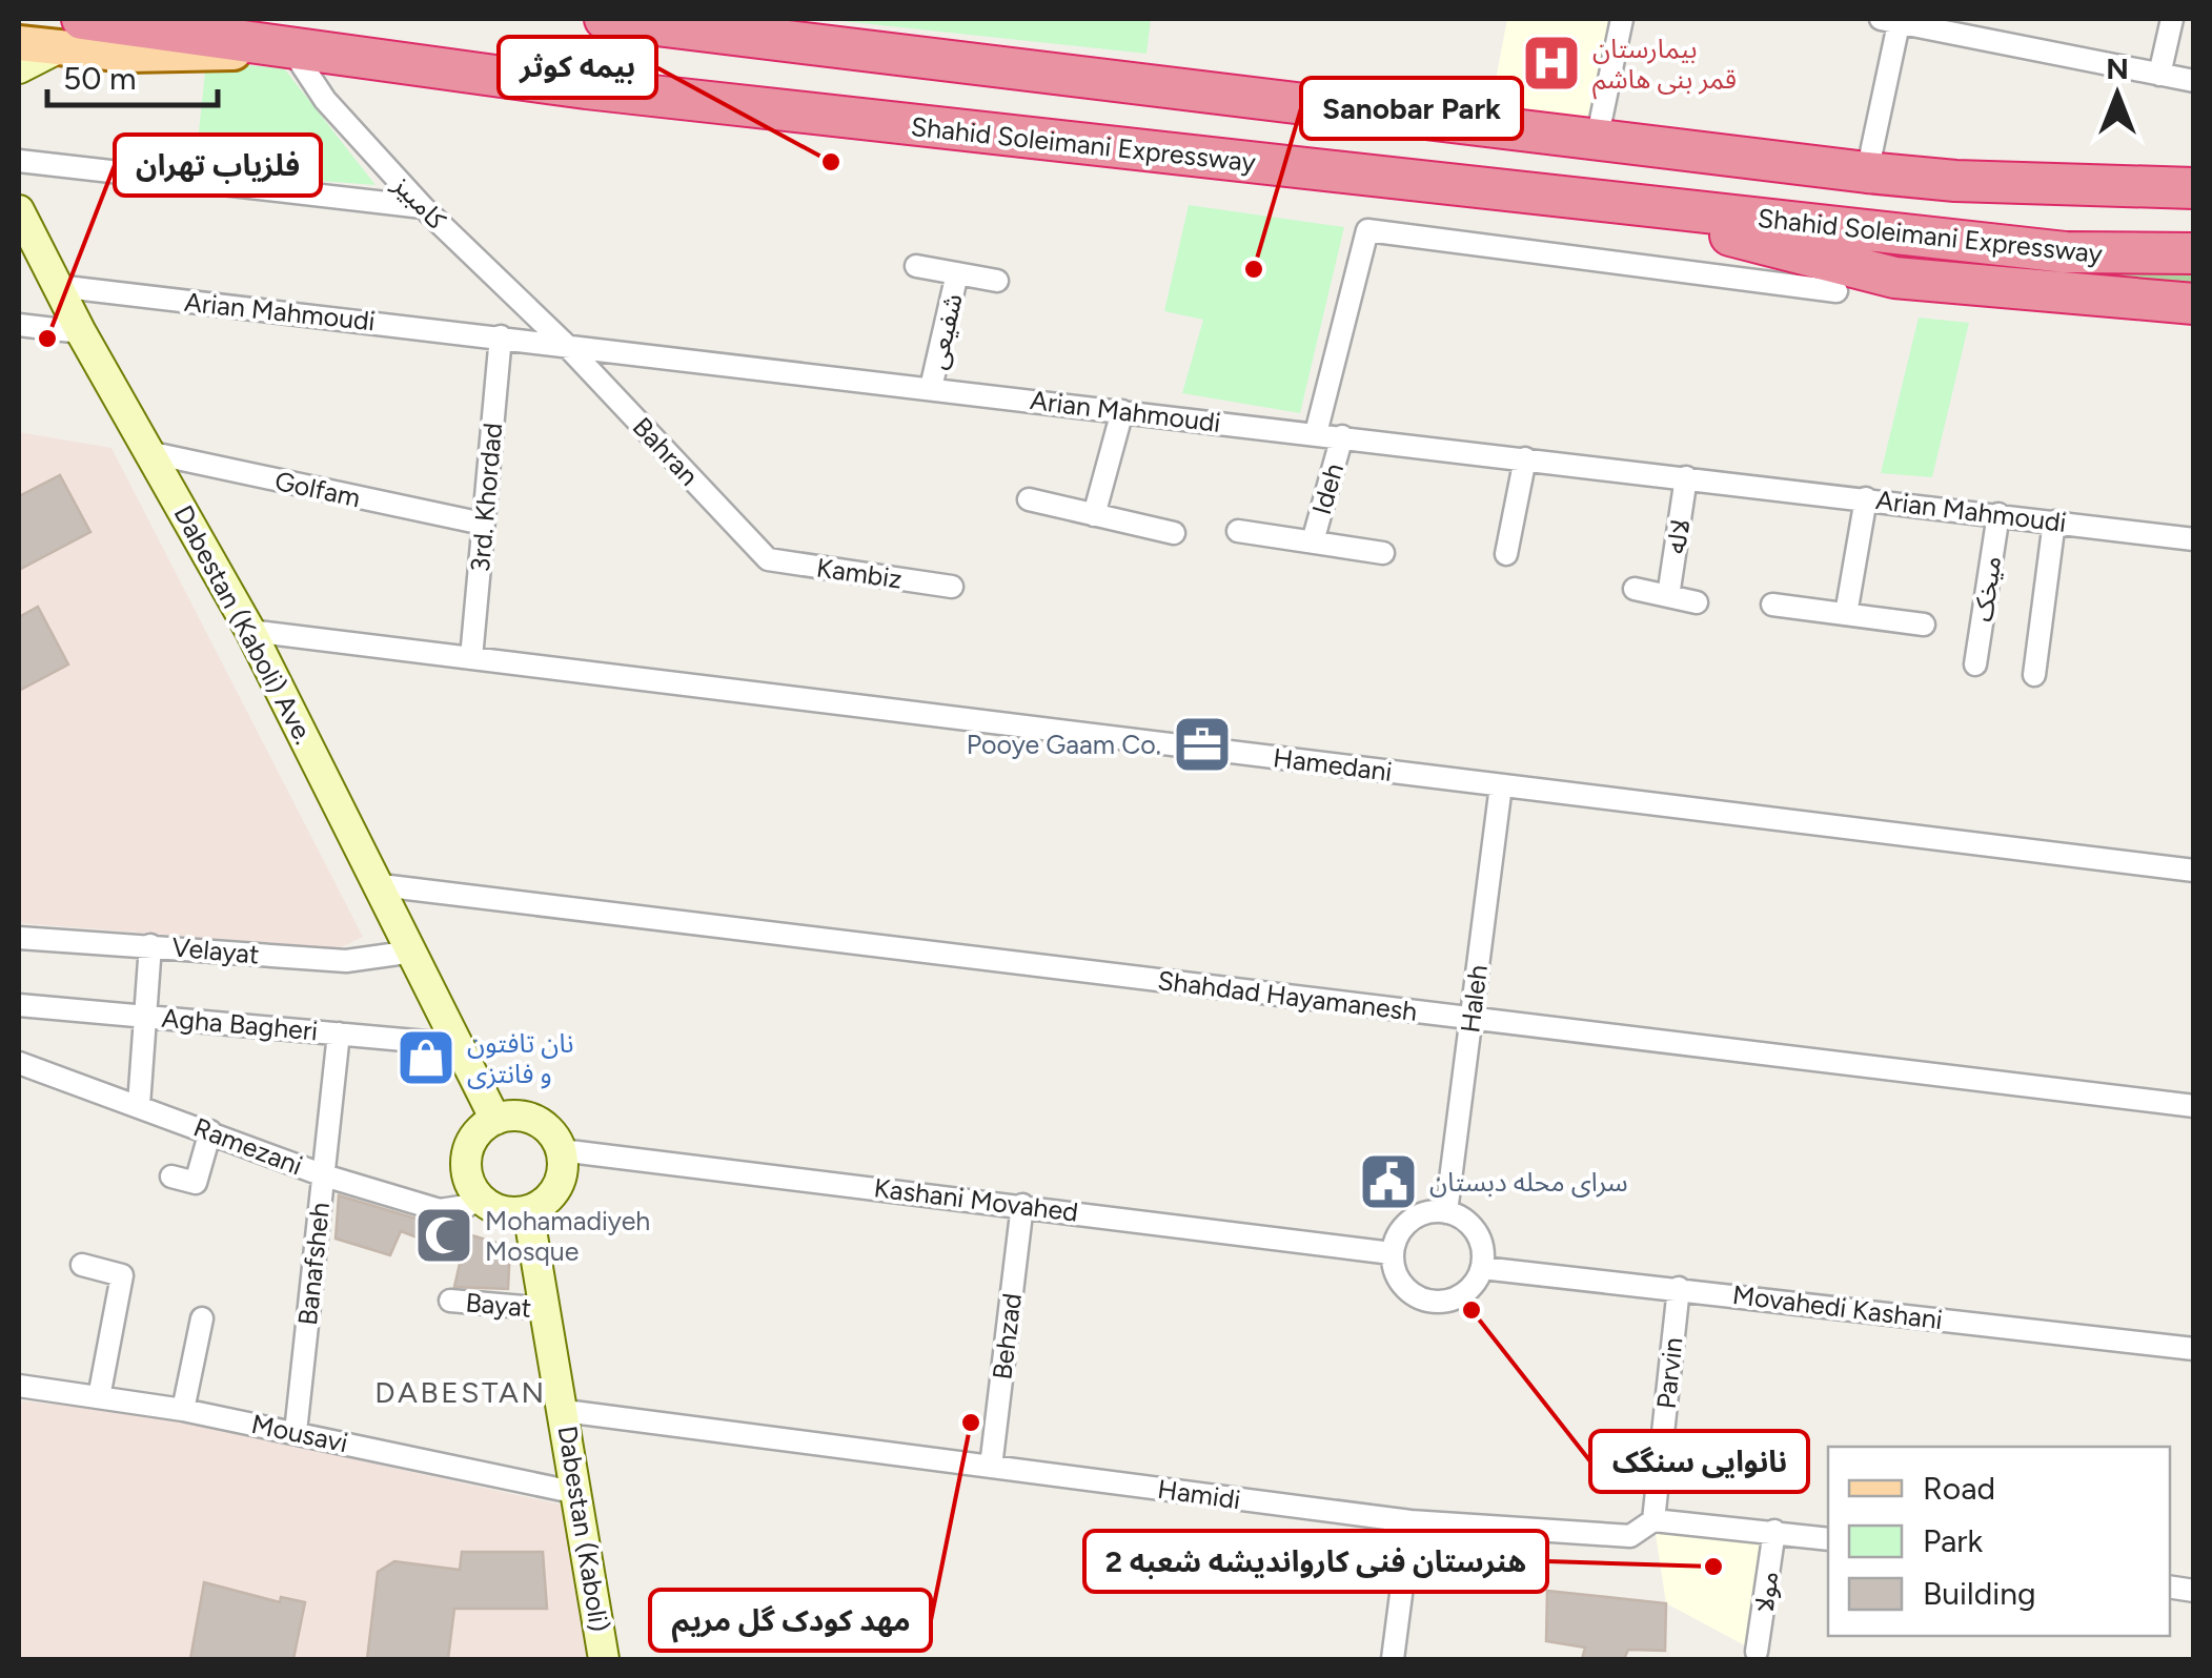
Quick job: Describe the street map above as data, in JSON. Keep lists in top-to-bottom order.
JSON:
{
  "streets": {
    "highway": ["Shahid Soleimani Expressway"],
    "main road": ["Dabestan (Kaboli) Ave.", "Dabestan (Kaboli)"],
    "street": [
      "کامبیز",
      "Arian Mahmoudi",
      "شفیعی",
      "Bahran",
      "Golfam",
      "Ideh",
      "3rd. Khordad",
      "لاله",
      "Kambiz",
      "میخک",
      "Hamedani",
      "Velayat",
      "Shahdad Hayamanesh",
      "Haleh",
      "Agha Bagheri",
      "Ramezani",
      "Kashani Movahed",
      "Banafsheh",
      "Bayat",
      "Movahedi Kashani",
      "Behzad",
      "Parvin",
      "Mousavi",
      "Hamidi",
      "مولا"
    ]
  },
  "crossings": [
    ["Shahid Soleimani Expressway", "کامبیز"],
    ["کامبیز", "Arian Mahmoudi"],
    ["کامبیز", "Bahran"],
    ["Arian Mahmoudi", "شفیعی"],
    ["Arian Mahmoudi", "Bahran"],
    ["Arian Mahmoudi", "Ideh"],
    ["Arian Mahmoudi", "3rd. Khordad"],
    ["Arian Mahmoudi", "لاله"],
    ["Arian Mahmoudi", "میخک"],
    ["Arian Mahmoudi", "Dabestan (Kaboli) Ave."],
    ["Bahran", "Kambiz"],
    ["Golfam", "3rd. Khordad"],
    ["Golfam", "Dabestan (Kaboli) Ave."],
    ["3rd. Khordad", "Hamedani"],
    ["Dabestan (Kaboli) Ave.", "Hamedani"],
    ["Dabestan (Kaboli) Ave.", "Velayat"],
    ["Dabestan (Kaboli) Ave.", "Shahdad Hayamanesh"],
    ["Dabestan (Kaboli) Ave.", "Agha Bagheri"],
    ["Hamedani", "Haleh"],
    ["Shahdad Hayamanesh", "Haleh"],
    ["Haleh", "Kashani Movahed"],
    ["Haleh", "Movahedi Kashani"],
    ["Agha Bagheri", "Banafsheh"],
    ["Ramezani", "Kashani Movahed"],
    ["Ramezani", "Banafsheh"],
    ["Ramezani", "Dabestan (Kaboli)"],
    ["Kashani Movahed", "Movahedi Kashani"],
    ["Kashani Movahed", "Behzad"],
    ["Kashani Movahed", "Dabestan (Kaboli)"],
    ["Banafsheh", "Mousavi"],
    ["Bayat", "Dabestan (Kaboli)"],
    ["Movahedi Kashani", "Parvin"],
    ["Behzad", "Hamidi"],
    ["Parvin", "Hamidi"],
    ["Mousavi", "Dabestan (Kaboli)"],
    ["Hamidi", "Dabestan (Kaboli)"],
    ["Hamidi", "مولا"]
  ],
  "districts": ["DABESTAN"],
  "places": {
    "hospital": ["بیمارستان قمر بنی هاشم"],
    "other": [
      "بیمه کوثر",
      "Sanobar Park",
      "فلزیاب تهران",
      "نانوایی سنگک",
      "مهد کودک گل مریم",
      "هنرستان فنی کارواندیشه شعبه 2"
    ],
    "office": ["Pooye Gaam Co."],
    "shop": ["نان تافتون و فانتزی"],
    "public building": ["سرای محله دبستان"],
    "mosque": ["Mohamadiyeh Mosque"]
  },
  "legend": ["Road", "Park", "Building"],
  "scale_bar": "50 m",
  "north": "top"
}
